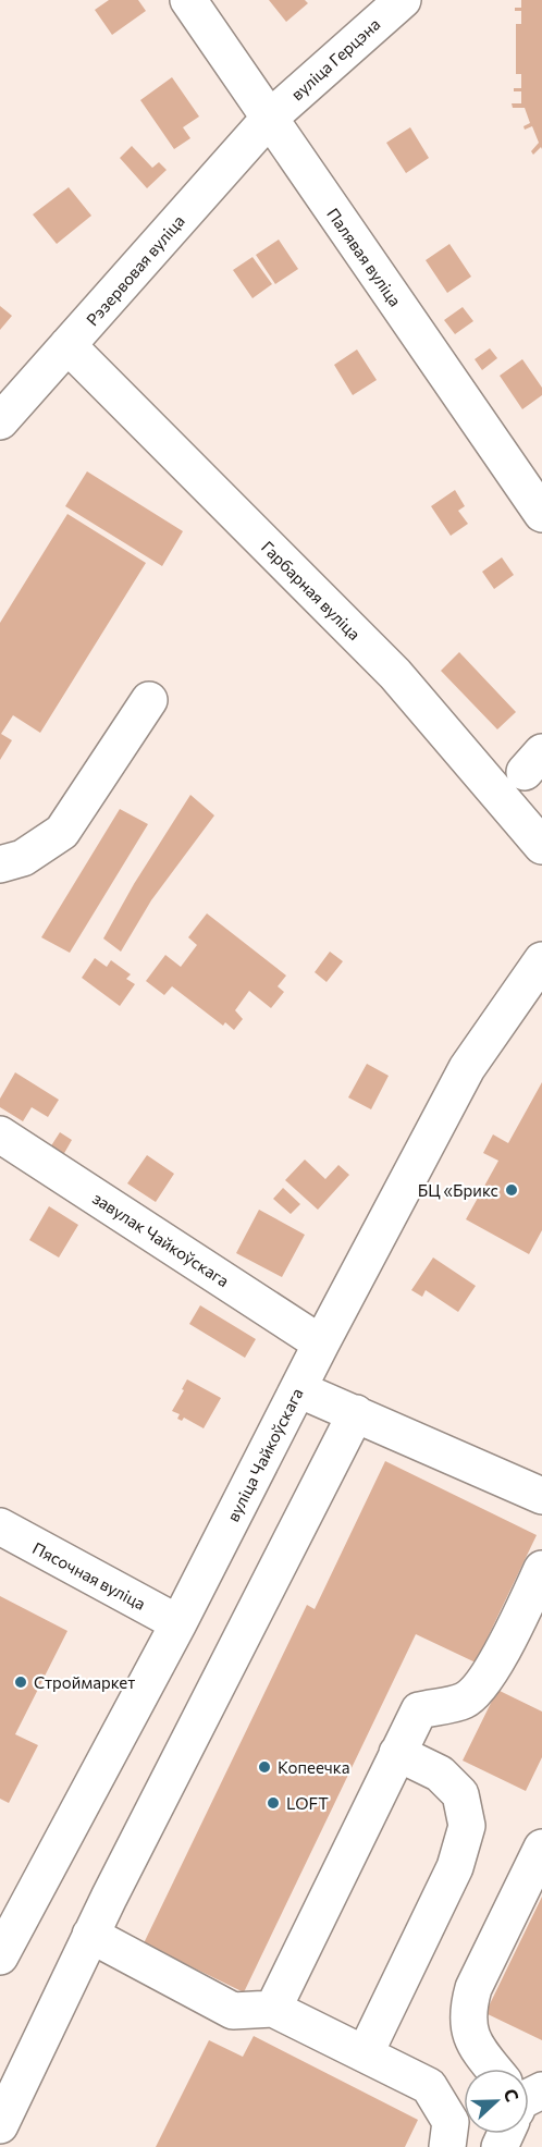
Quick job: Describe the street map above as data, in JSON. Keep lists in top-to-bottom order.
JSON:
{
  "streets": {
    "street": [
      "вуліца Герцэна",
      "Палявая вуліца",
      "Рэзервовая вуліца",
      "Гарбарная вуліца",
      "завулак Чайкоўскага",
      "вуліца Чайкоўскага",
      "Пясочная вуліца"
    ]
  },
  "crossings": [
    ["вуліца Герцэна", "Палявая вуліца"],
    ["вуліца Герцэна", "Рэзервовая вуліца"],
    ["Палявая вуліца", "Рэзервовая вуліца"],
    ["Рэзервовая вуліца", "Гарбарная вуліца"],
    ["завулак Чайкоўскага", "вуліца Чайкоўскага"],
    ["вуліца Чайкоўскага", "Пясочная вуліца"]
  ],
  "places": [
    "БЦ «Брикс",
    "Строймаркет",
    "Копеечка",
    "LOFT"
  ],
  "north": "right"
}
